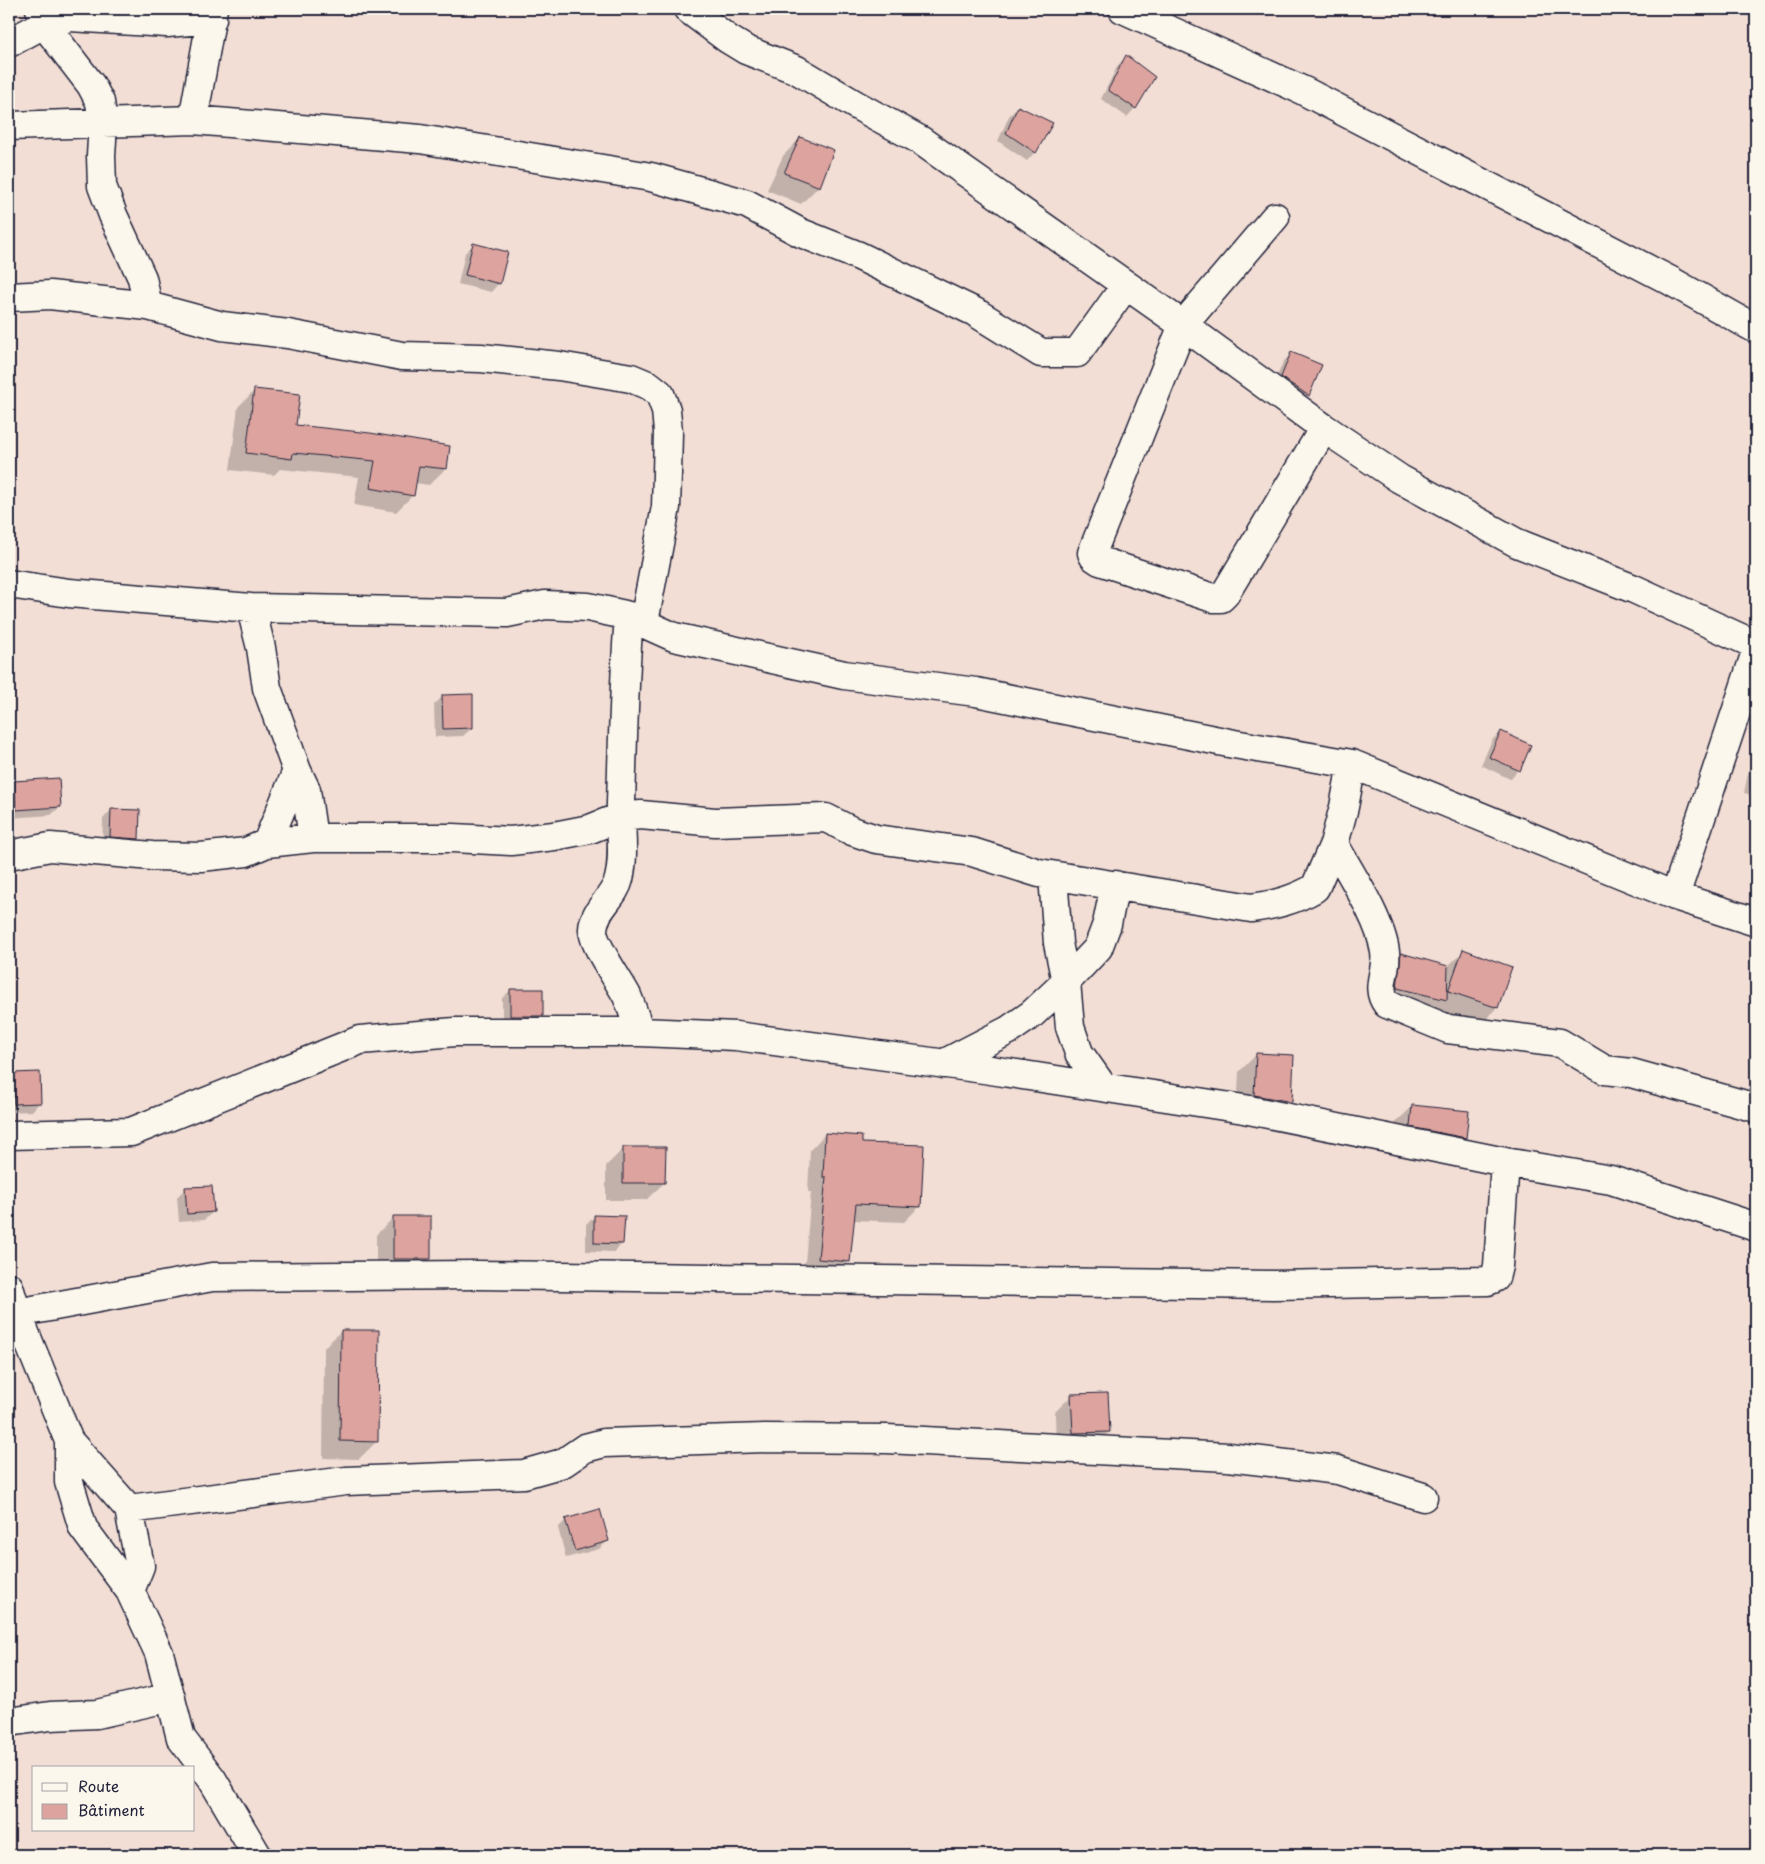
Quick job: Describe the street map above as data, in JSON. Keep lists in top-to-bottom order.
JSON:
{
  "legend": ["Route", "Bâtiment"]
}
